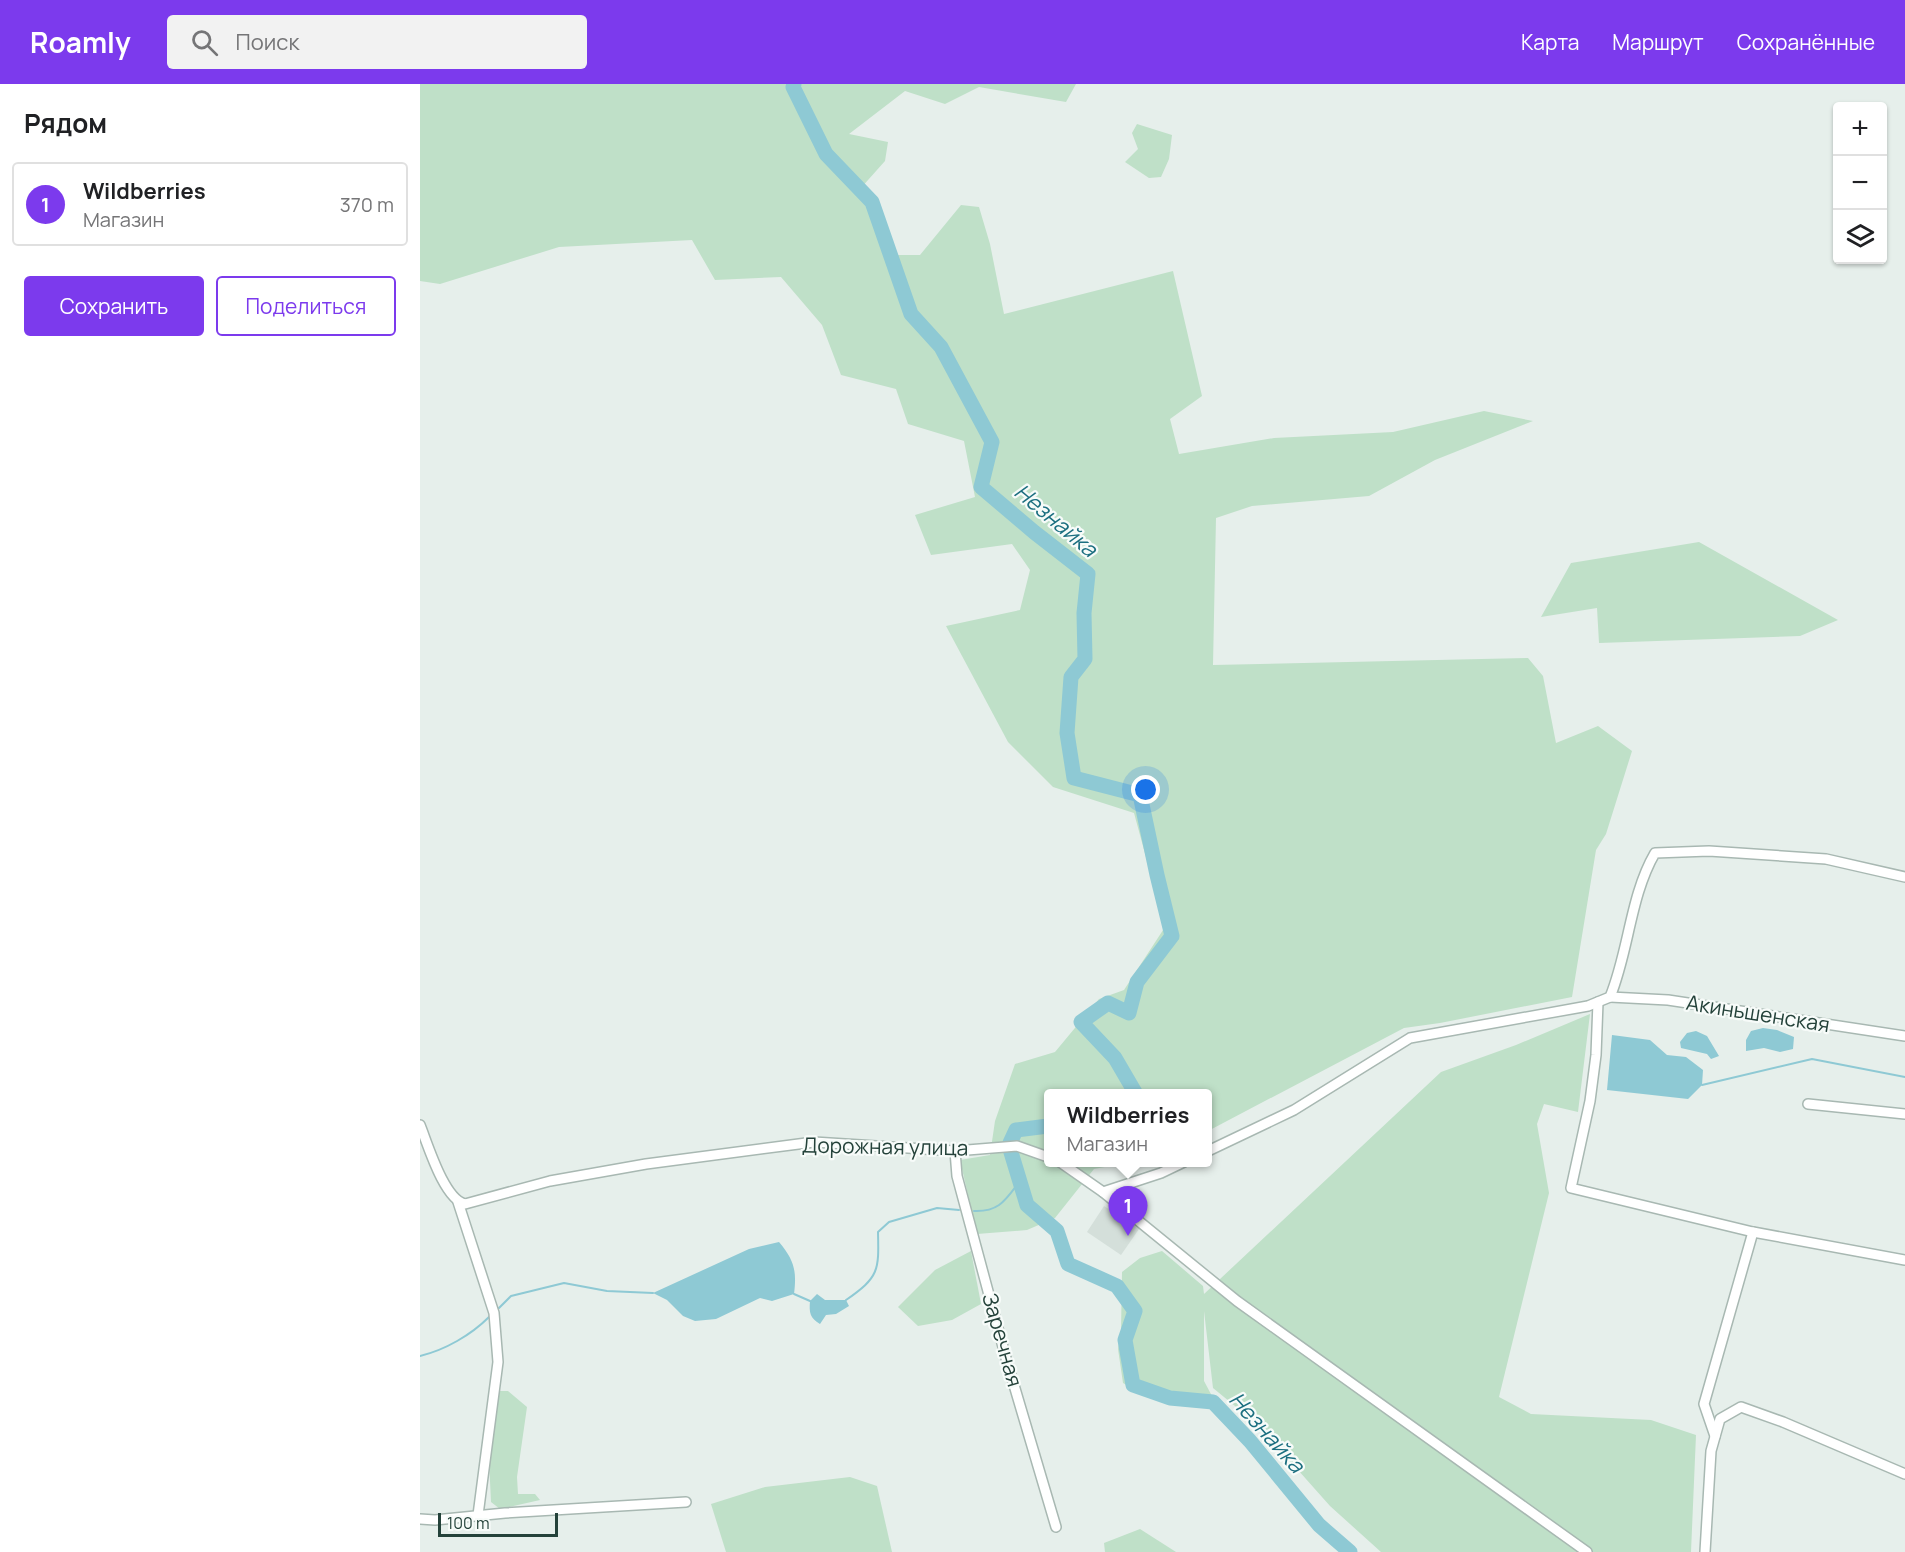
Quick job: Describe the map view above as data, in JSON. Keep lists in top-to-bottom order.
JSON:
{
  "streets": {
    "street": ["Акиньшенская", "Дорожная улица", "Заречная"]
  },
  "crossings": [
    ["Дорожная улица", "Заречная"]
  ],
  "water": ["Незнайка"],
  "scale_bar": "100 m",
  "page": {
    "header": "Roamly",
    "search": "Поиск",
    "nav": ["Карта", "Маршрут", "Сохранённые"],
    "heading": "Рядом",
    "map_buttons": ["+", "−"],
    "list": [
      {
        "mark": "1",
        "name": "Wildberries",
        "note": "Магазин",
        "value": "370 m"
      }
    ],
    "buttons": ["Сохранить", "Поделиться"],
    "popup": ["Wildberries", "Магазин"],
    "pins": "1",
    "scale": "100 m"
  }
}
